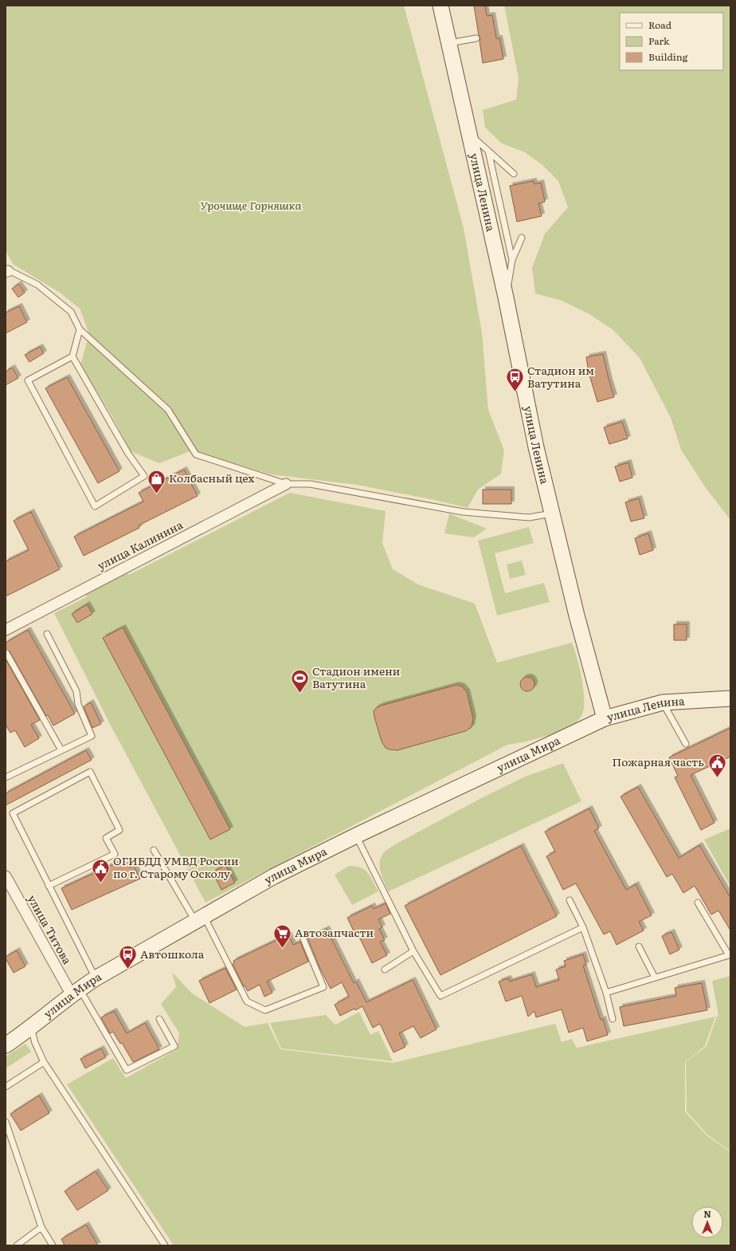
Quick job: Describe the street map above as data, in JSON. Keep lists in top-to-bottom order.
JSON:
{
  "streets": {
    "main road": ["улица Ленина", "улица Мира"],
    "street": ["улица Калинина", "улица Титова"]
  },
  "crossings": [
    ["улица Ленина", "улица Мира"],
    ["улица Мира", "улица Титова"]
  ],
  "parks": ["Урочище Горняшка"],
  "places": {
    "bus stop": ["Стадион им Ватутина", "Автошкола"],
    "shop": ["Колбасный цех"],
    "sports": ["Стадион имени Ватутина"],
    "public building": ["Пожарная часть", "ОГИБДД УМВД России по г. Старому Осколу"],
    "supermarket": ["Автозапчасти"]
  },
  "legend": ["Road", "Park", "Building"],
  "north": "top"
}
